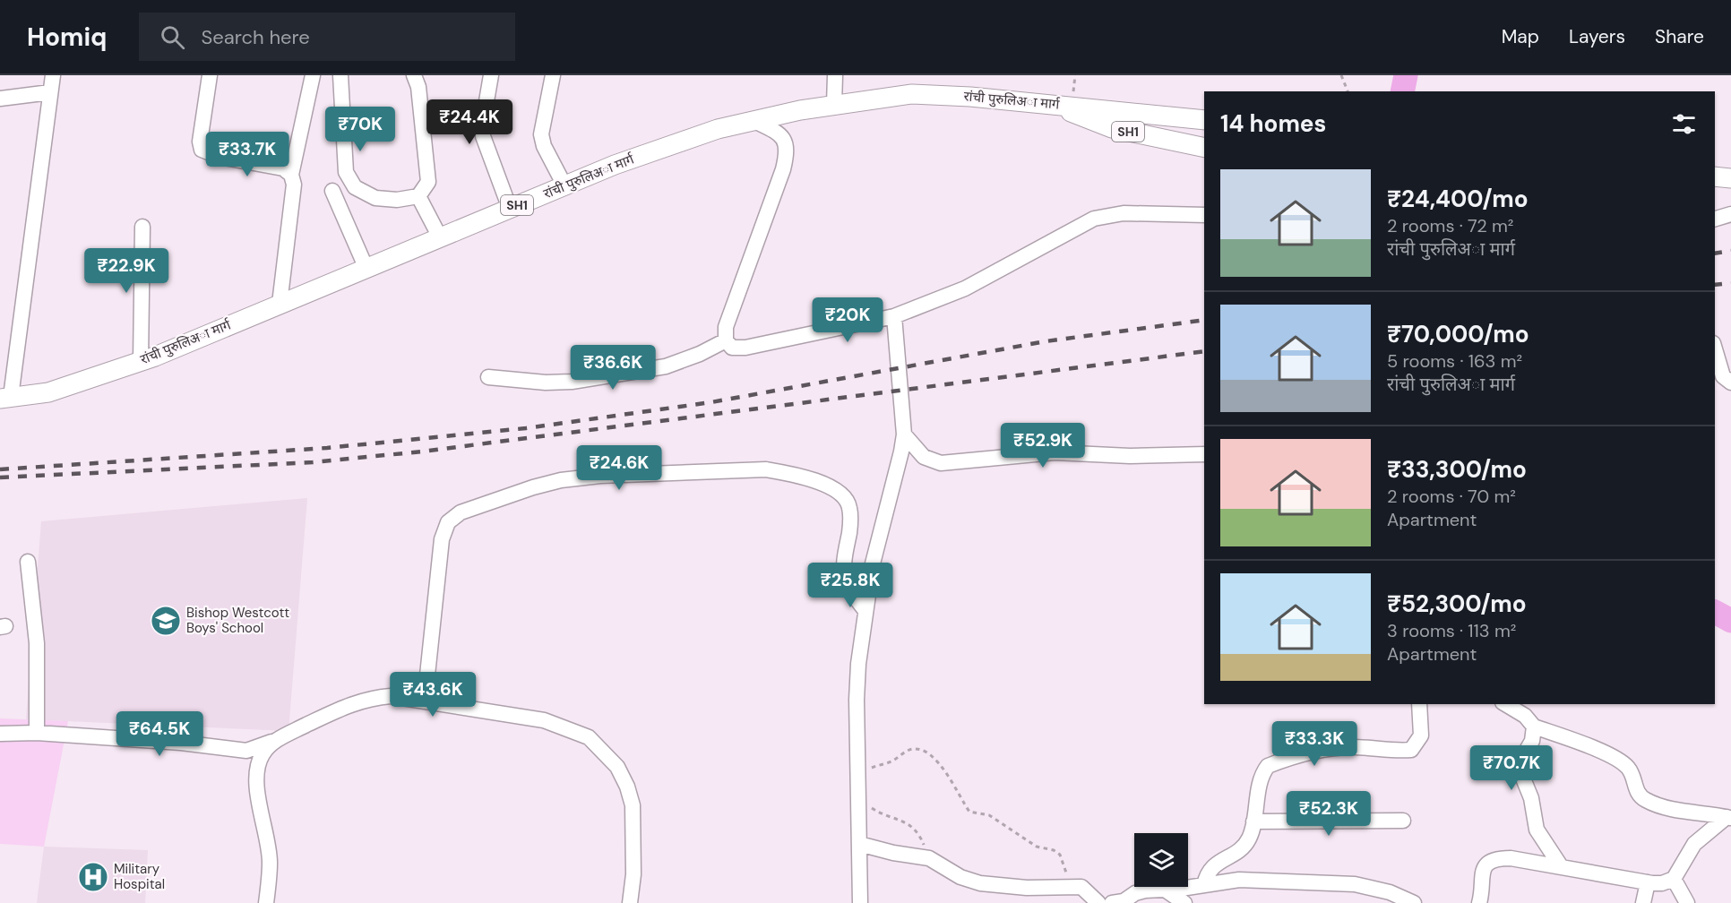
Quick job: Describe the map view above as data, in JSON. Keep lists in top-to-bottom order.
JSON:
{
  "streets": {
    "main road": ["रांची पुरुलिअा मार्ग", "SH1"]
  },
  "crossings": [
    ["रांची पुरुलिअा मार्ग", "SH1"]
  ],
  "places": {
    "school or university": ["Bishop Westcott Boys' School"],
    "hospital": ["Military Hospital"]
  },
  "page": {
    "header": "Homiq",
    "search": "Search here",
    "nav": ["Map", "Layers", "Share"],
    "heading": "14 homes",
    "price": [
      "₹24.4K",
      "₹70K",
      "₹33.7K",
      "₹22.9K",
      "₹20K",
      "₹36.6K",
      "₹52.9K",
      "₹24.6K",
      "₹25.8K",
      "₹43.6K",
      "₹64.5K",
      "₹33.3K",
      "₹70.7K",
      "₹52.3K"
    ],
    "list": [
      {
        "name": "₹24,400/mo",
        "note": "2 rooms · 72 m² · रांची पुरुलिअा मार्ग"
      },
      {
        "name": "₹70,000/mo",
        "note": "5 rooms · 163 m² · रांची पुरुलिअा मार्ग"
      },
      {
        "name": "₹33,300/mo",
        "note": "2 rooms · 70 m² · Apartment"
      },
      {
        "name": "₹52,300/mo",
        "note": "3 rooms · 113 m² · Apartment"
      }
    ]
  }
}
